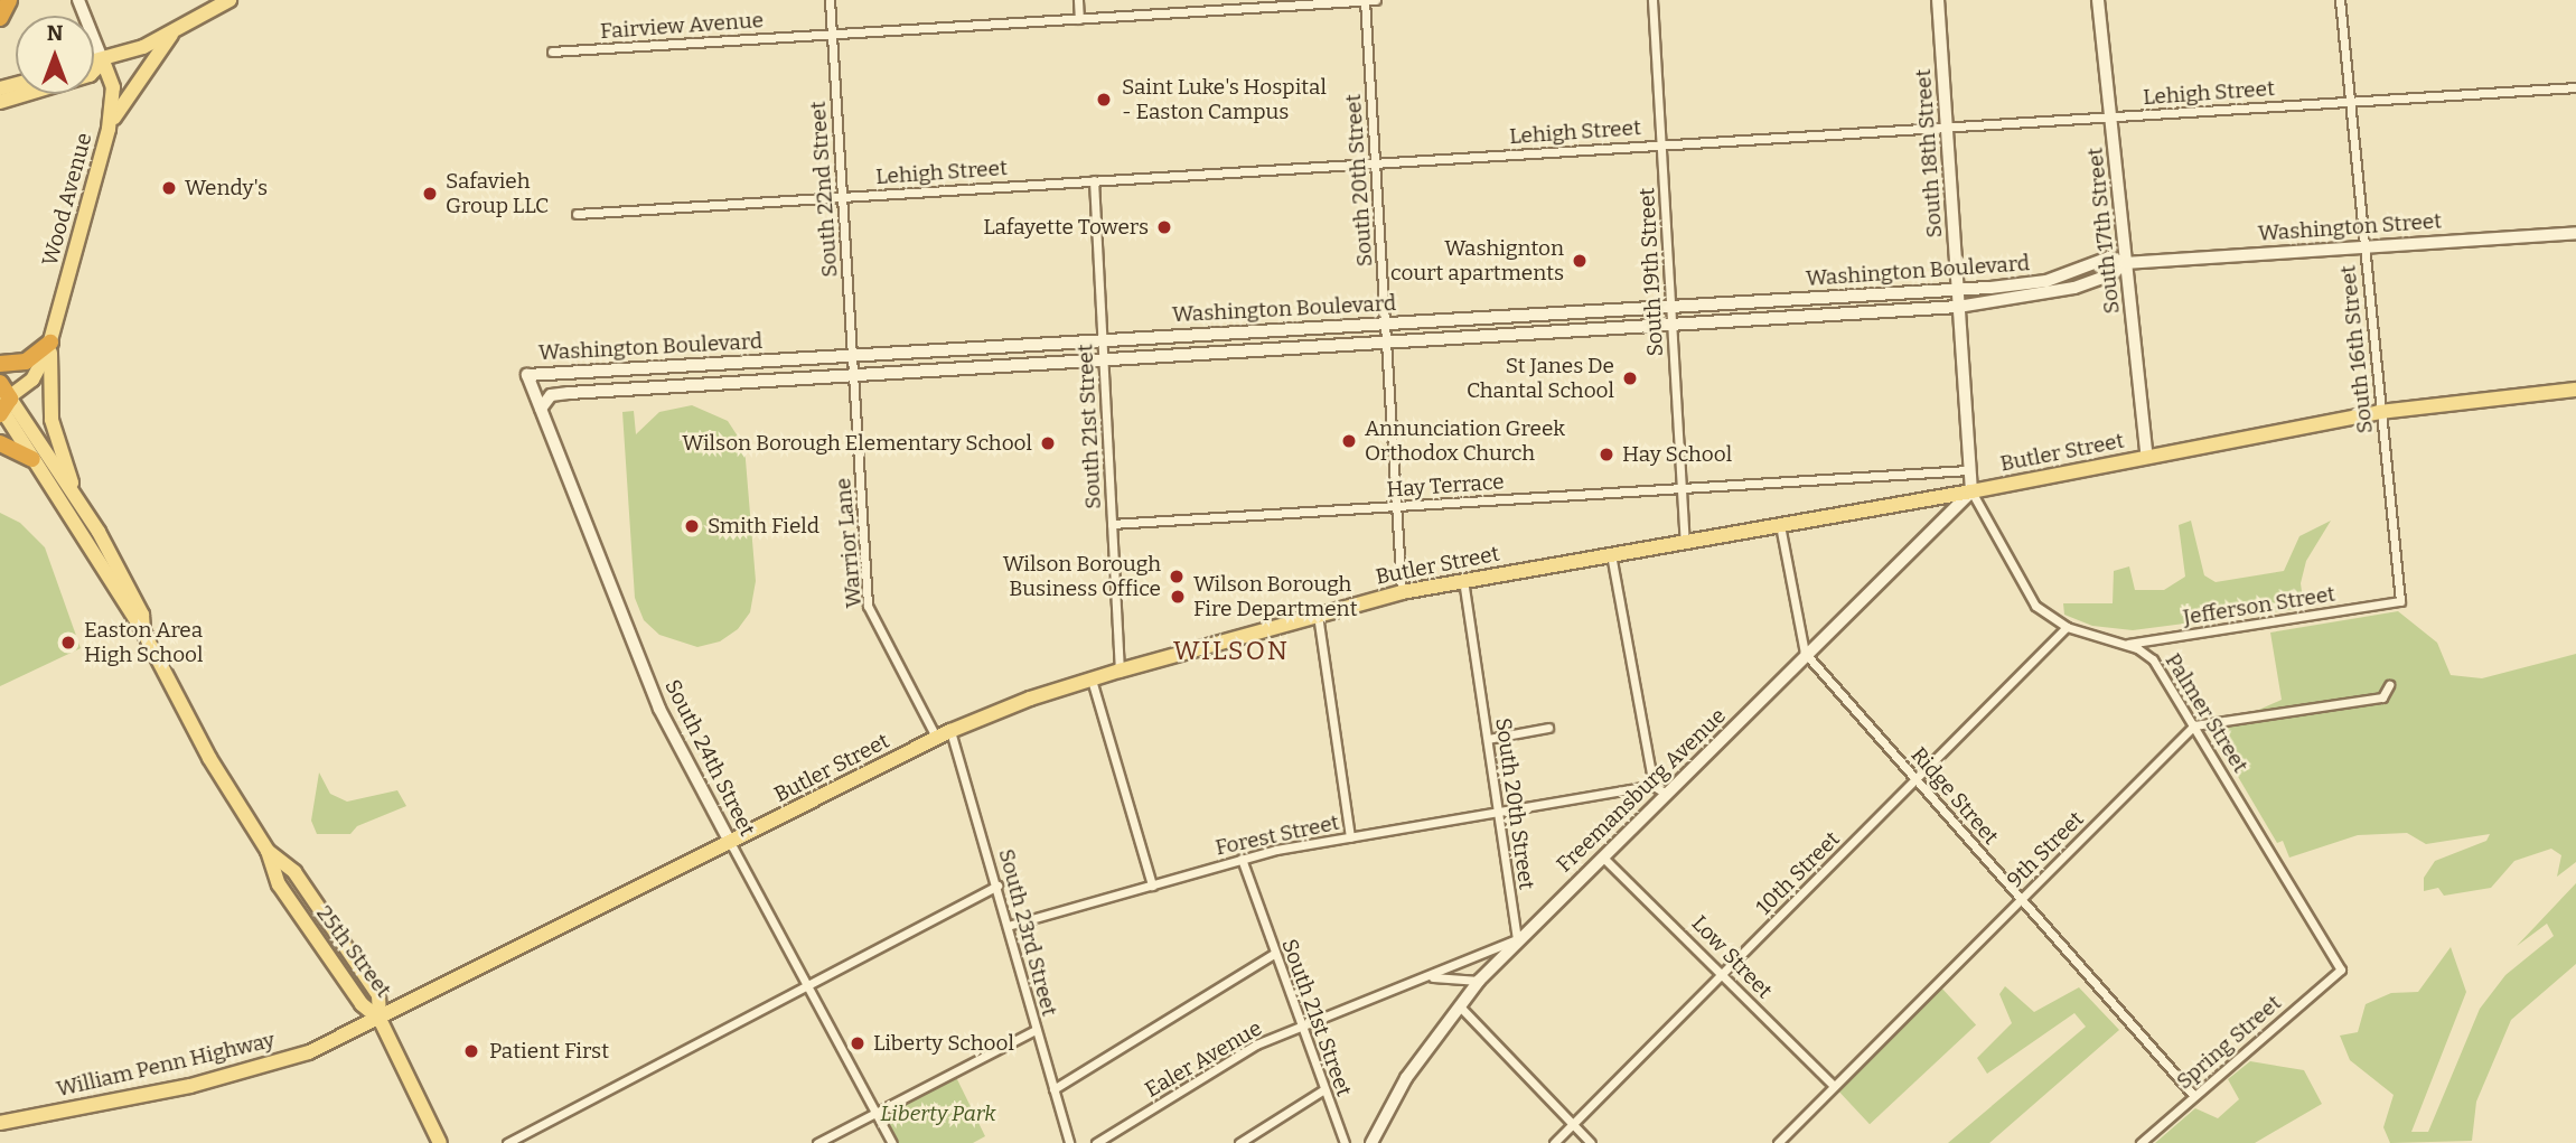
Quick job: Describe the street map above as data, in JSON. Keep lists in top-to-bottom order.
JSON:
{
  "streets": {
    "highway": ["25th Street"],
    "main road": ["Wood Avenue", "Butler Street", "William Penn Highway"],
    "street": [
      "Fairview Avenue",
      "Lehigh Street",
      "South 18th Street",
      "South 20th Street",
      "South 22nd Street",
      "Washington Street",
      "South 17th Street",
      "Washington Boulevard",
      "South 19th Street",
      "South 16th Street",
      "South 21st Street",
      "Hay Terrace",
      "Warrior Lane",
      "Jefferson Street",
      "Palmer Street",
      "South 24th Street",
      "Freemansburg Avenue",
      "Ridge Street",
      "Forest Street",
      "9th Street",
      "10th Street",
      "South 23rd Street",
      "Low Street",
      "Spring Street",
      "Ealer Avenue"
    ]
  },
  "crossings": [
    ["Fairview Avenue", "South 20th Street"],
    ["Fairview Avenue", "South 22nd Street"],
    ["Lehigh Street", "South 18th Street"],
    ["Lehigh Street", "South 20th Street"],
    ["Lehigh Street", "South 22nd Street"],
    ["Lehigh Street", "South 17th Street"],
    ["Lehigh Street", "South 19th Street"],
    ["Lehigh Street", "South 16th Street"],
    ["Lehigh Street", "South 21st Street"],
    ["South 18th Street", "Washington Boulevard"],
    ["South 18th Street", "Butler Street"],
    ["South 18th Street", "Hay Terrace"],
    ["South 18th Street", "Palmer Street"],
    ["South 18th Street", "Freemansburg Avenue"],
    ["South 20th Street", "Washington Boulevard"],
    ["South 20th Street", "Butler Street"],
    ["South 20th Street", "Hay Terrace"],
    ["South 20th Street", "Freemansburg Avenue"],
    ["South 20th Street", "Forest Street"],
    ["South 20th Street", "Ealer Avenue"],
    ["South 22nd Street", "Washington Boulevard"],
    ["South 22nd Street", "Warrior Lane"],
    ["Wood Avenue", "25th Street"],
    ["Washington Street", "South 17th Street"],
    ["Washington Street", "Washington Boulevard"],
    ["Washington Street", "South 16th Street"],
    ["South 17th Street", "Washington Boulevard"],
    ["South 17th Street", "Butler Street"],
    ["Washington Boulevard", "South 19th Street"],
    ["Washington Boulevard", "South 21st Street"],
    ["Washington Boulevard", "Warrior Lane"],
    ["Washington Boulevard", "South 24th Street"],
    ["South 19th Street", "Butler Street"],
    ["South 19th Street", "Hay Terrace"],
    ["South 16th Street", "Butler Street"],
    ["South 16th Street", "Jefferson Street"],
    ["South 21st Street", "Butler Street"],
    ["South 21st Street", "Hay Terrace"],
    ["South 21st Street", "Forest Street"],
    ["South 21st Street", "Ealer Avenue"],
    ["Butler Street", "Warrior Lane"],
    ["Butler Street", "Palmer Street"],
    ["Butler Street", "South 24th Street"],
    ["Butler Street", "Freemansburg Avenue"],
    ["Butler Street", "South 23rd Street"],
    ["Butler Street", "25th Street"],
    ["Butler Street", "William Penn Highway"],
    ["Warrior Lane", "South 23rd Street"],
    ["Jefferson Street", "Palmer Street"],
    ["Palmer Street", "Freemansburg Avenue"],
    ["Palmer Street", "9th Street"],
    ["Palmer Street", "10th Street"],
    ["Palmer Street", "Spring Street"],
    ["Freemansburg Avenue", "Ridge Street"],
    ["Freemansburg Avenue", "Forest Street"],
    ["Freemansburg Avenue", "Low Street"],
    ["Freemansburg Avenue", "Ealer Avenue"],
    ["Ridge Street", "9th Street"],
    ["Ridge Street", "10th Street"],
    ["Ridge Street", "Spring Street"],
    ["Forest Street", "South 23rd Street"],
    ["9th Street", "Low Street"],
    ["10th Street", "Low Street"],
    ["25th Street", "William Penn Highway"]
  ],
  "districts": ["WILSON"],
  "parks": ["Liberty Park"],
  "places": [
    "Saint Luke's Hospital - Easton Campus",
    "Wendy's",
    "Safavieh Group LLC",
    "Lafayette Towers",
    "Washignton court apartments",
    "St Janes De Chantal School",
    "Annunciation Greek Orthodox Church",
    "Wilson Borough Elementary School",
    "Hay School",
    "Smith Field",
    "Wilson Borough Business Office",
    "Wilson Borough Fire Department",
    "Easton Area High School",
    "Liberty School",
    "Patient First"
  ],
  "north": "top"
}
